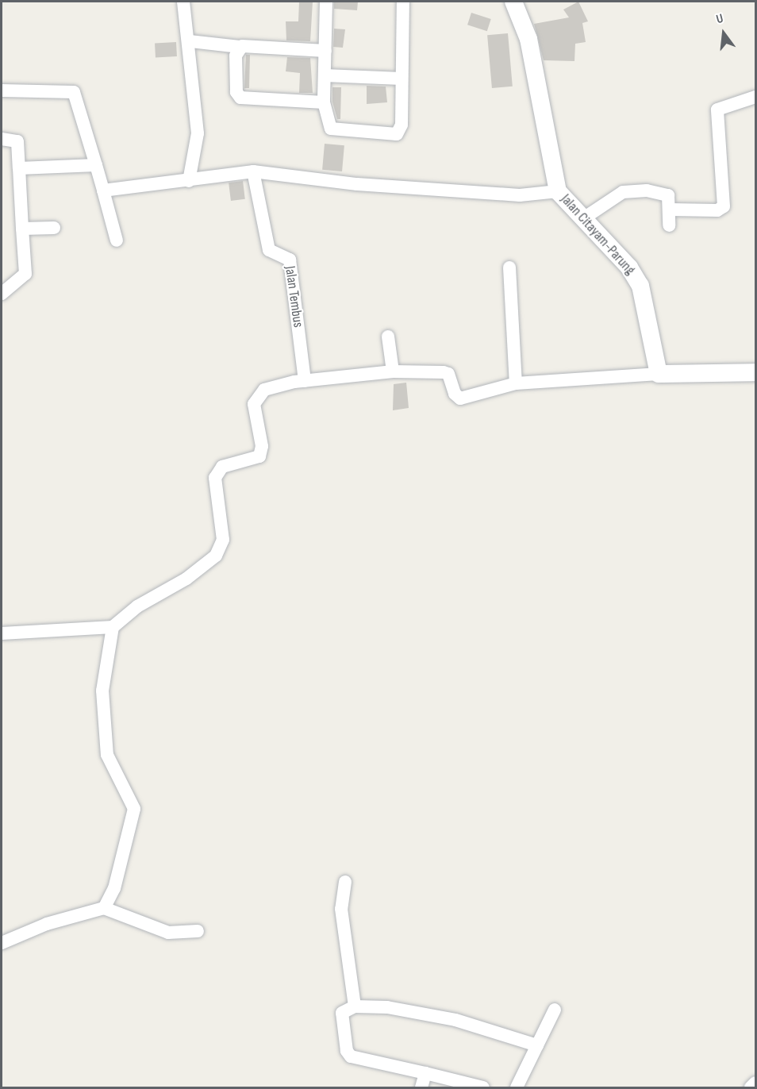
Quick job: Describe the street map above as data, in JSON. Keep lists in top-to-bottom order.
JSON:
{
  "streets": {
    "main road": ["Jalan Citayam-Parung"],
    "street": ["Jalan Tembus"]
  },
  "north": "top"
}
